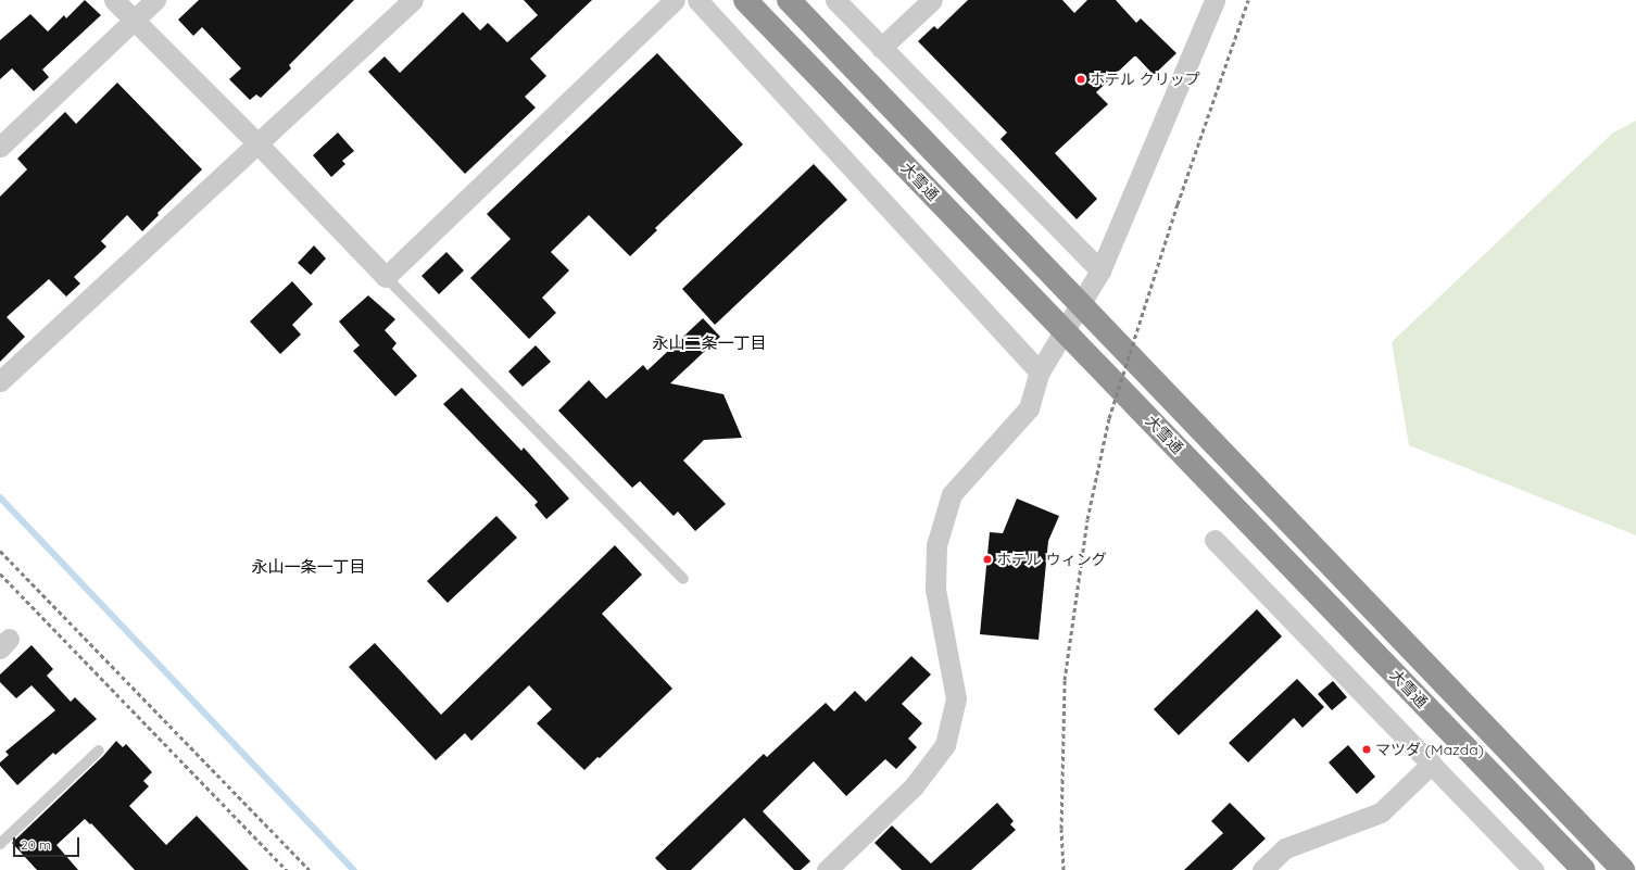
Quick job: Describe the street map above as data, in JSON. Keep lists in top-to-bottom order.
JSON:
{
  "streets": {
    "highway": ["大雪通"]
  },
  "districts": ["永山二条一丁目", "永山一条一丁目"],
  "places": ["ホテル クリップ", "ホテル ウィング", "マツダ (Mazda)"],
  "scale_bar": "20 m"
}
